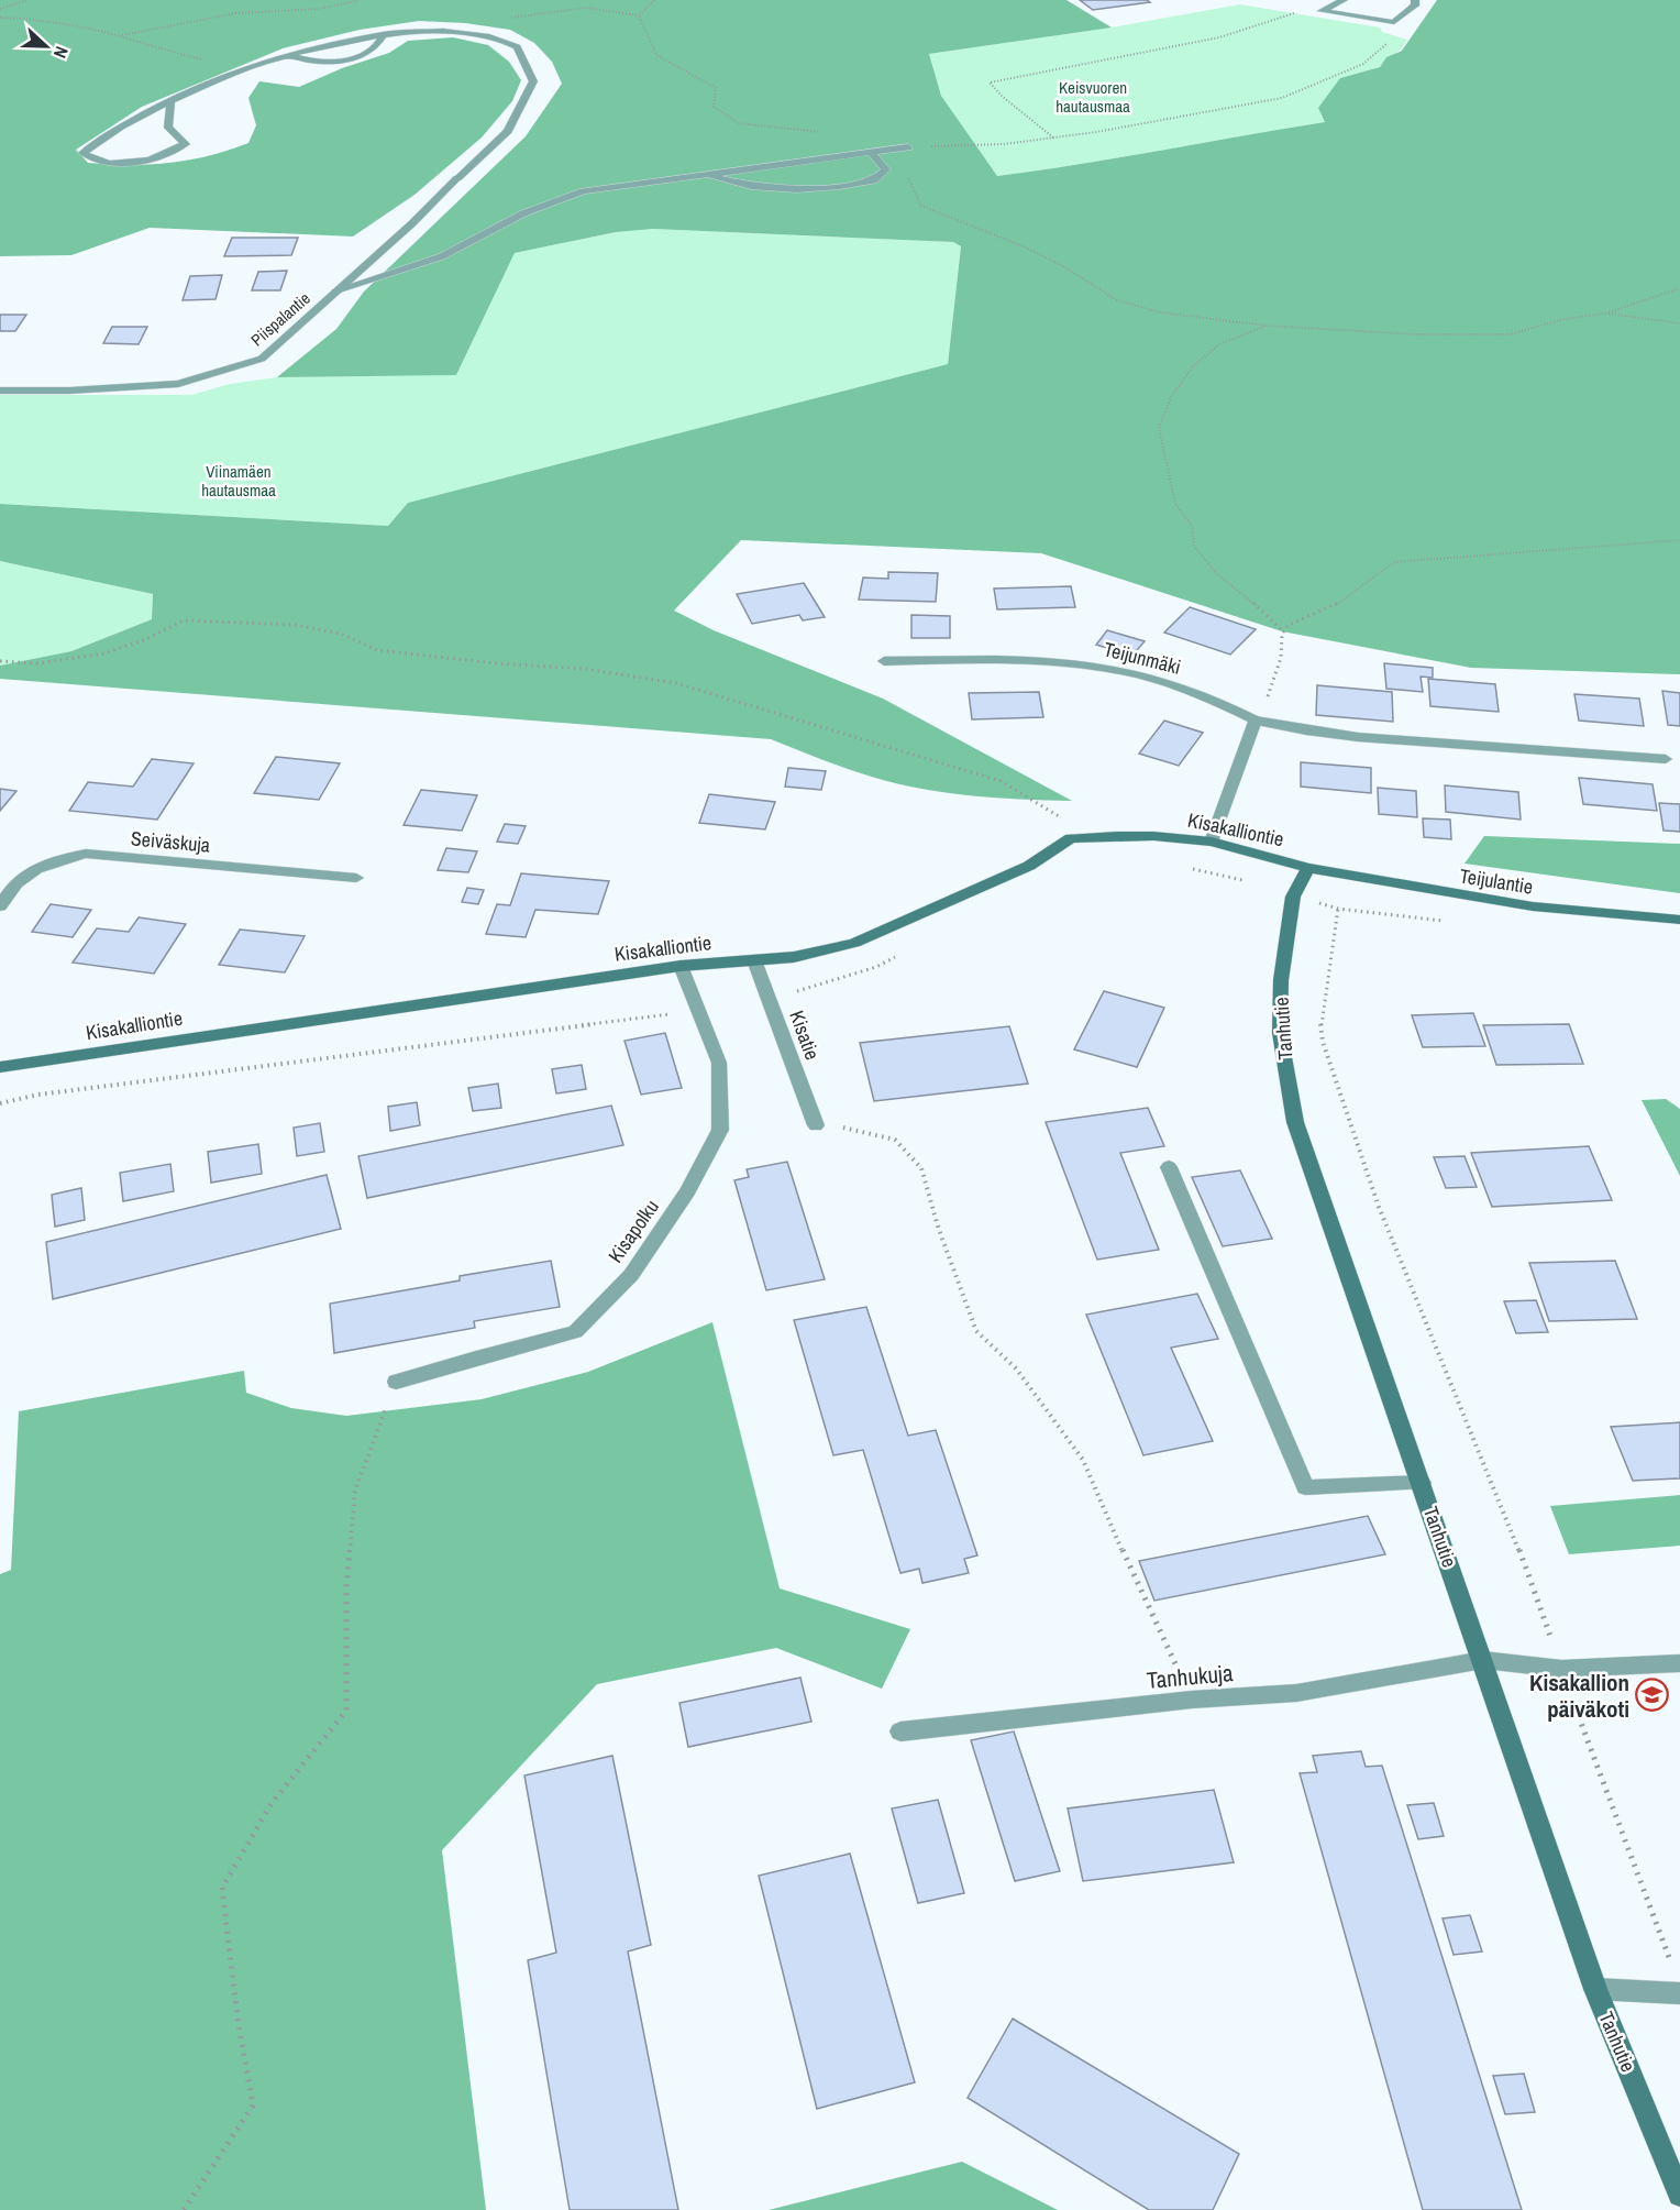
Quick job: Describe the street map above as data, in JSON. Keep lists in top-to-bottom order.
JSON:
{
  "streets": {
    "street": [
      "Piispalantie",
      "Teijunmäki",
      "Kisakalliontie",
      "Seiväskuja",
      "Teijulantie",
      "Tanhutie",
      "Kisatie",
      "Kisapolku",
      "Tanhukuja"
    ]
  },
  "crossings": [
    ["Kisakalliontie", "Teijulantie"],
    ["Kisakalliontie", "Tanhutie"],
    ["Kisakalliontie", "Kisatie"],
    ["Kisakalliontie", "Kisapolku"],
    ["Teijulantie", "Tanhutie"],
    ["Tanhutie", "Tanhukuja"]
  ],
  "parks": ["Keisvuoren hautausmaa", "Viinamäen hautausmaa"],
  "places": {
    "school or university": ["Kisakallion päiväkoti"]
  },
  "north": "right"
}
